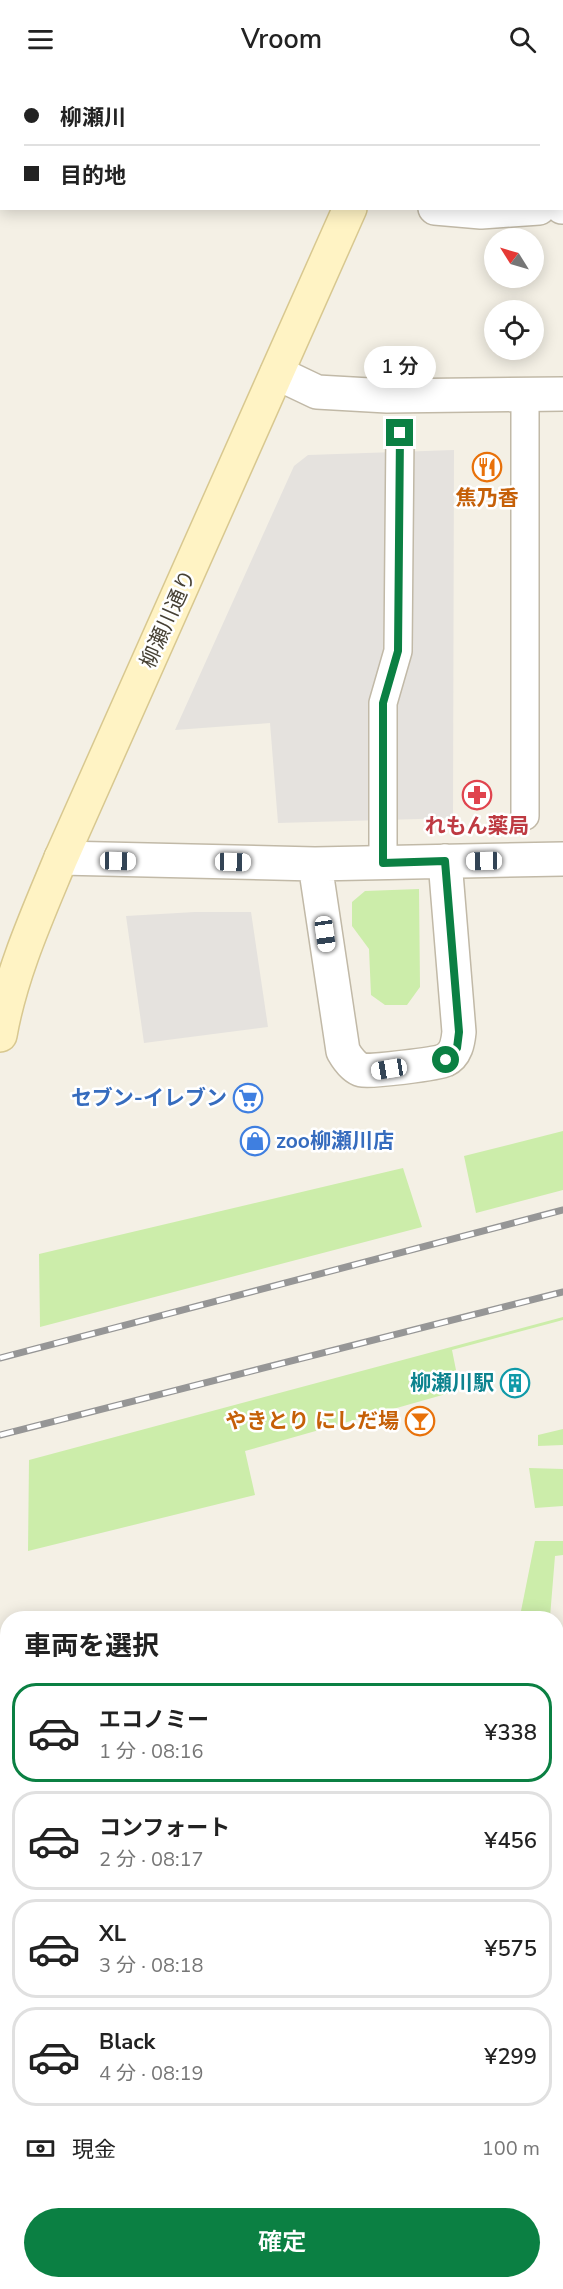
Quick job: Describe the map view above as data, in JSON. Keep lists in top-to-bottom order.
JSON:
{
  "streets": {
    "street": ["柳瀬川通り"]
  },
  "places": {
    "restaurant": ["焦乃香"],
    "pharmacy": ["れもん薬局"],
    "supermarket": ["セブン-イレブン"],
    "shop": ["zoo柳瀬川店"],
    "building": ["柳瀬川駅"],
    "bar": ["やきとり にしだ場"]
  },
  "north": "top left",
  "page": {
    "header": "Vroom",
    "banner": ["柳瀬川", "目的地"],
    "bubble": "1 分",
    "heading": "車両を選択",
    "list": [
      {
        "name": "エコノミー",
        "note": "1 分 · 08:16",
        "value": "¥338"
      },
      {
        "name": "コンフォート",
        "note": "2 分 · 08:17",
        "value": "¥456"
      },
      {
        "name": "XL",
        "note": "3 分 · 08:18",
        "value": "¥575"
      },
      {
        "name": "Black",
        "note": "4 分 · 08:19",
        "value": "¥299"
      }
    ],
    "pay": ["現金", "100 m"],
    "buttons": "確定"
  }
}
